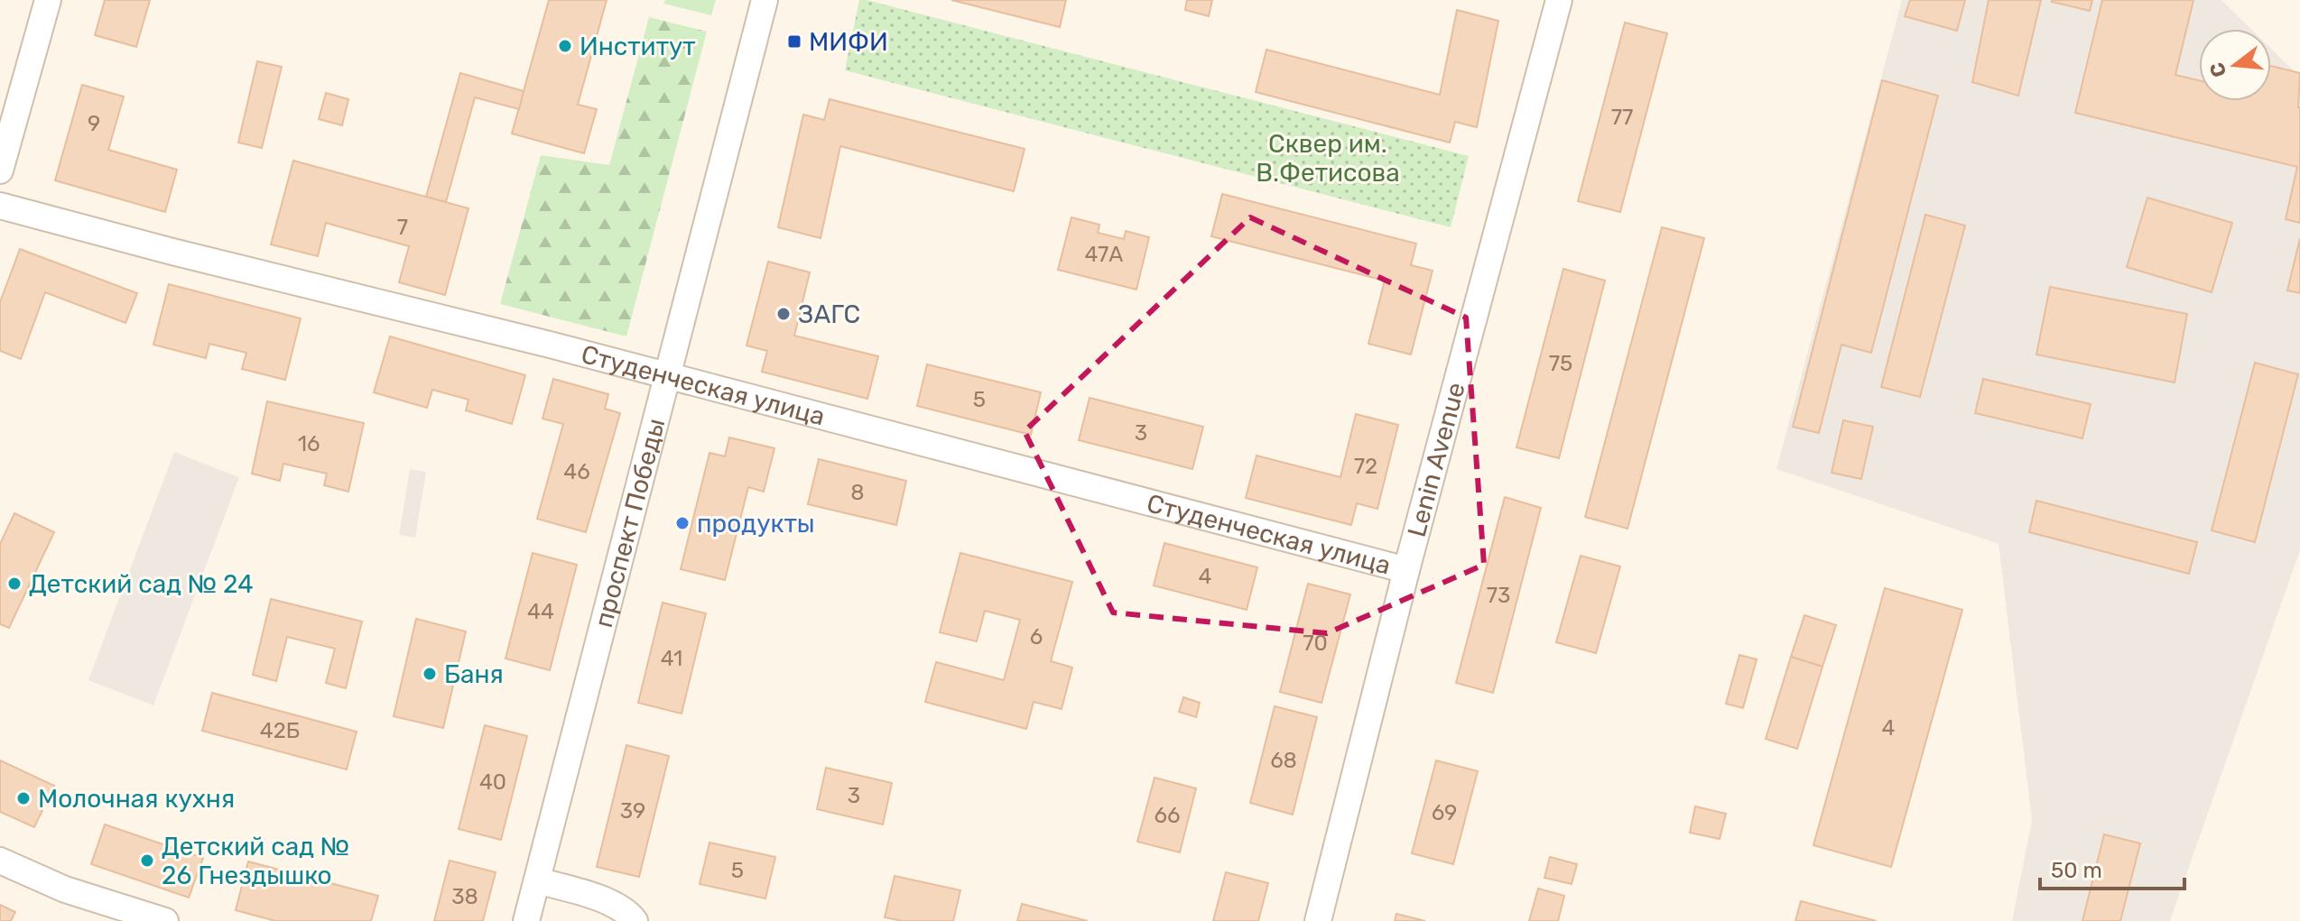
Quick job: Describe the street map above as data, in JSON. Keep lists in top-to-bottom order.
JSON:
{
  "streets": {
    "street": ["Студенческая улица", "Lenin Avenue", "проспект Победы"]
  },
  "crossings": [
    ["Студенческая улица", "Lenin Avenue"],
    ["Студенческая улица", "проспект Победы"]
  ],
  "parks": ["Сквер им. В.Фетисова"],
  "places": {
    "transit": ["МИФИ"],
    "other": [
      "Институт",
      "ЗАГС",
      "продукты",
      "Детский сад № 24",
      "Баня",
      "Молочная кухня",
      "Детский сад № 26 Гнездышко"
    ]
  },
  "house_numbers": [
    "77",
    "9",
    "7",
    "47А",
    "75",
    "5",
    "3",
    "16",
    "72",
    "46",
    "8",
    "4",
    "73",
    "44",
    "6",
    "70",
    "41",
    "4",
    "42Б",
    "68",
    "40",
    "3",
    "39",
    "69",
    "66",
    "5",
    "38"
  ],
  "scale_bar": "50 m",
  "north": "left"
}
